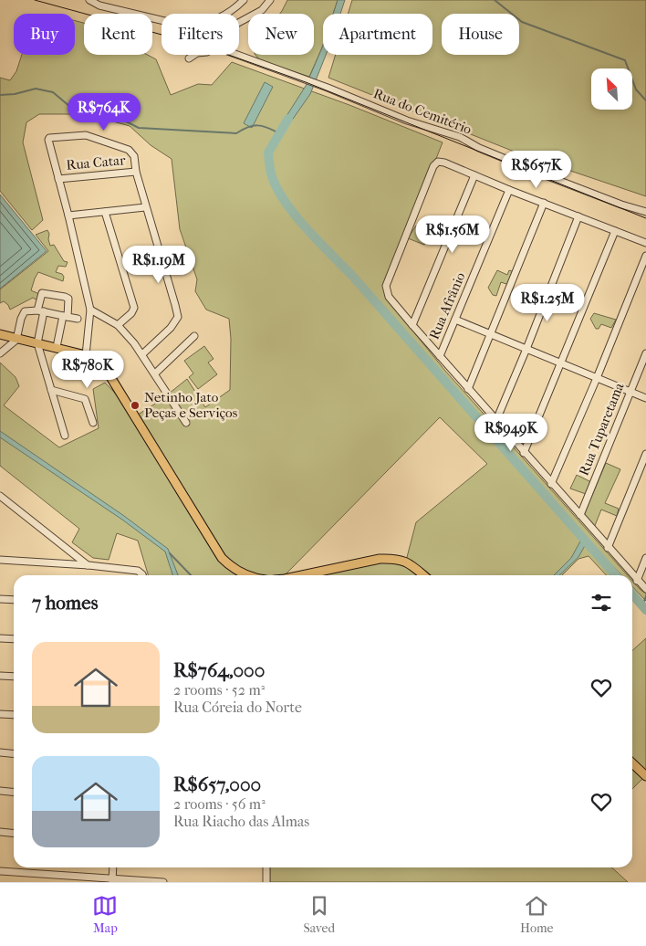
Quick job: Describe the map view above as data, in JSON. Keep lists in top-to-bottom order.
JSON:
{
  "streets": {
    "street": [
      "Rua do Cemitério",
      "Rua Catar",
      "Rua Afrânio",
      "Rua Tuparetama"
    ]
  },
  "places": ["Netinho Jato Peças e Serviços"],
  "north": "top left",
  "page": {
    "chip": [
      "Buy",
      "Rent",
      "Filters",
      "New",
      "Apartment",
      "House"
    ],
    "price": [
      "R$764K",
      "R$657K",
      "R$1.56M",
      "R$1.19M",
      "R$1.25M",
      "R$780K",
      "R$949K"
    ],
    "heading": "7 homes",
    "list": [
      {
        "name": "R$764,000",
        "note": "2 rooms · 52 m² · Rua Córeia do Norte"
      },
      {
        "name": "R$657,000",
        "note": "2 rooms · 56 m² · Rua Riacho das Almas"
      }
    ],
    "tabs": ["Map", "Saved", "Home"]
  }
}
